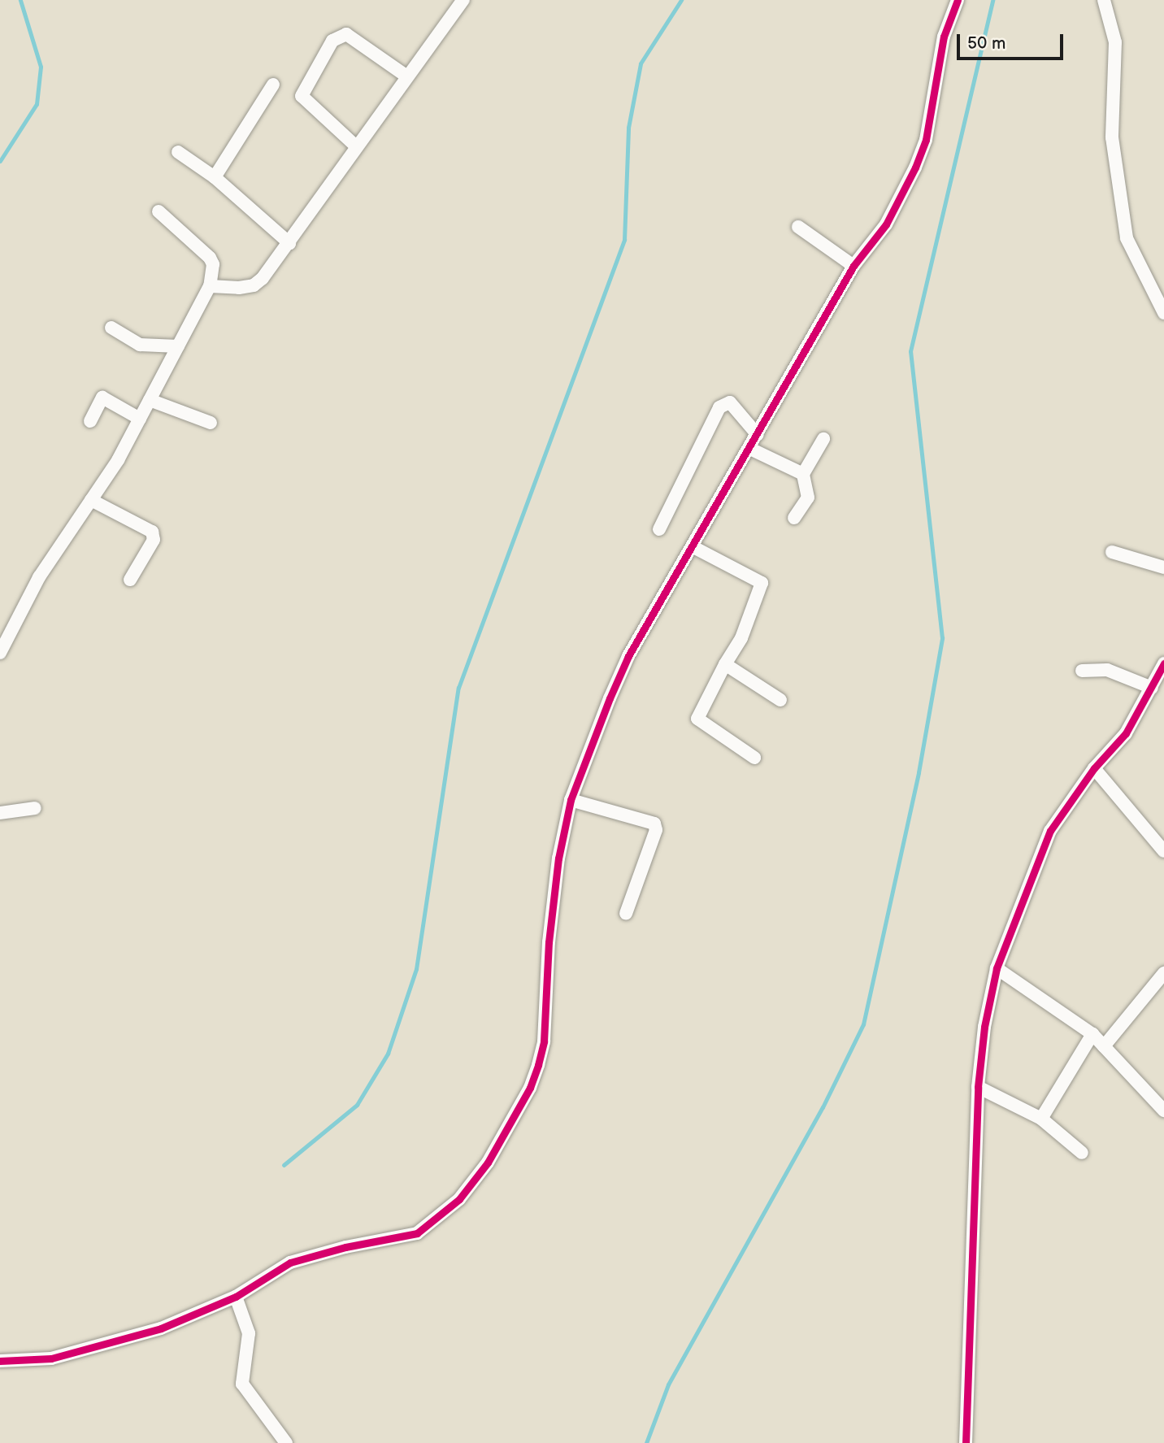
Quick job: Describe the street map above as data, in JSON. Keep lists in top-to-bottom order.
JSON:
{
  "scale_bar": "50 m"
}
